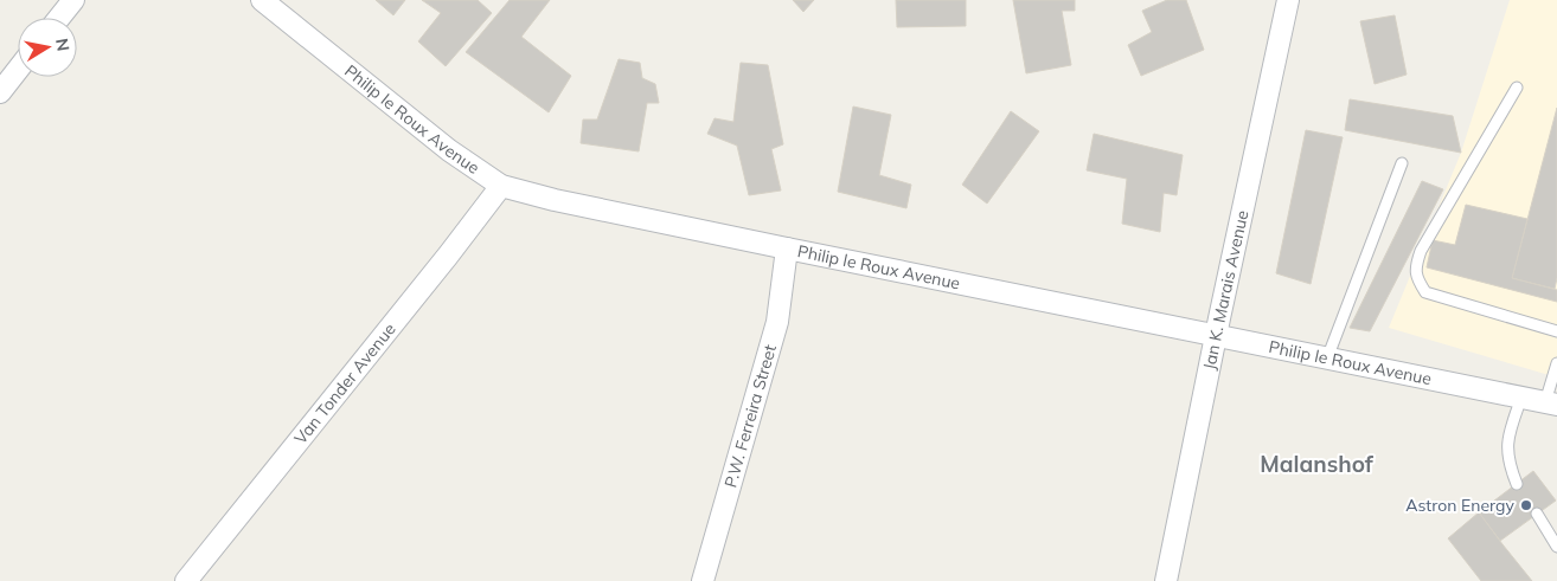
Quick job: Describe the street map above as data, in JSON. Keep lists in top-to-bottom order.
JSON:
{
  "streets": {
    "street": [
      "Philip le Roux Avenue",
      "Jan K. Marais Avenue",
      "Van Tonder Avenue",
      "P.W. Ferreira Street"
    ]
  },
  "crossings": [
    ["Philip le Roux Avenue", "Jan K. Marais Avenue"],
    ["Philip le Roux Avenue", "Van Tonder Avenue"],
    ["Philip le Roux Avenue", "P.W. Ferreira Street"]
  ],
  "districts": ["Malanshof"],
  "places": ["Astron Energy"],
  "north": "right"
}
